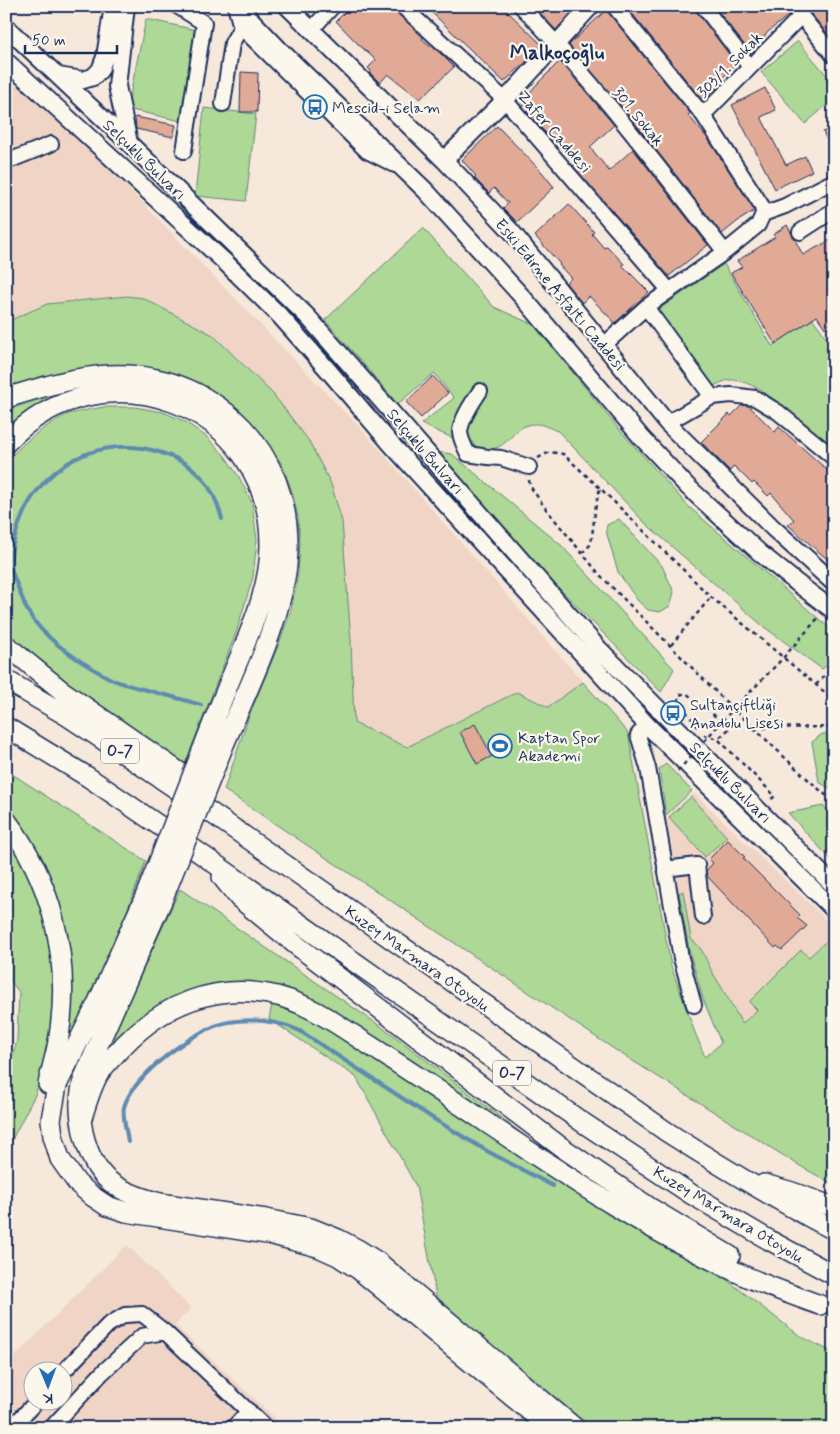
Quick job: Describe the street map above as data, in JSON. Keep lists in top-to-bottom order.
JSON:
{
  "streets": {
    "highway": ["O-7", "Kuzey Marmara Otoyolu"],
    "main road": ["Selçuklu Bulvarı", "Eski Edirne Asfaltı Caddesi"],
    "street": ["303/1. Sokak", "301. Sokak", "Zafer Caddesi"]
  },
  "districts": ["Malkoçoğlu"],
  "places": {
    "bus stop": ["Mescid-i Selam", "Sultançiftliği Anadolu Lisesi"],
    "sports": ["Kaptan Spor Akademi"]
  },
  "scale_bar": "50 m",
  "north": "bottom"
}
